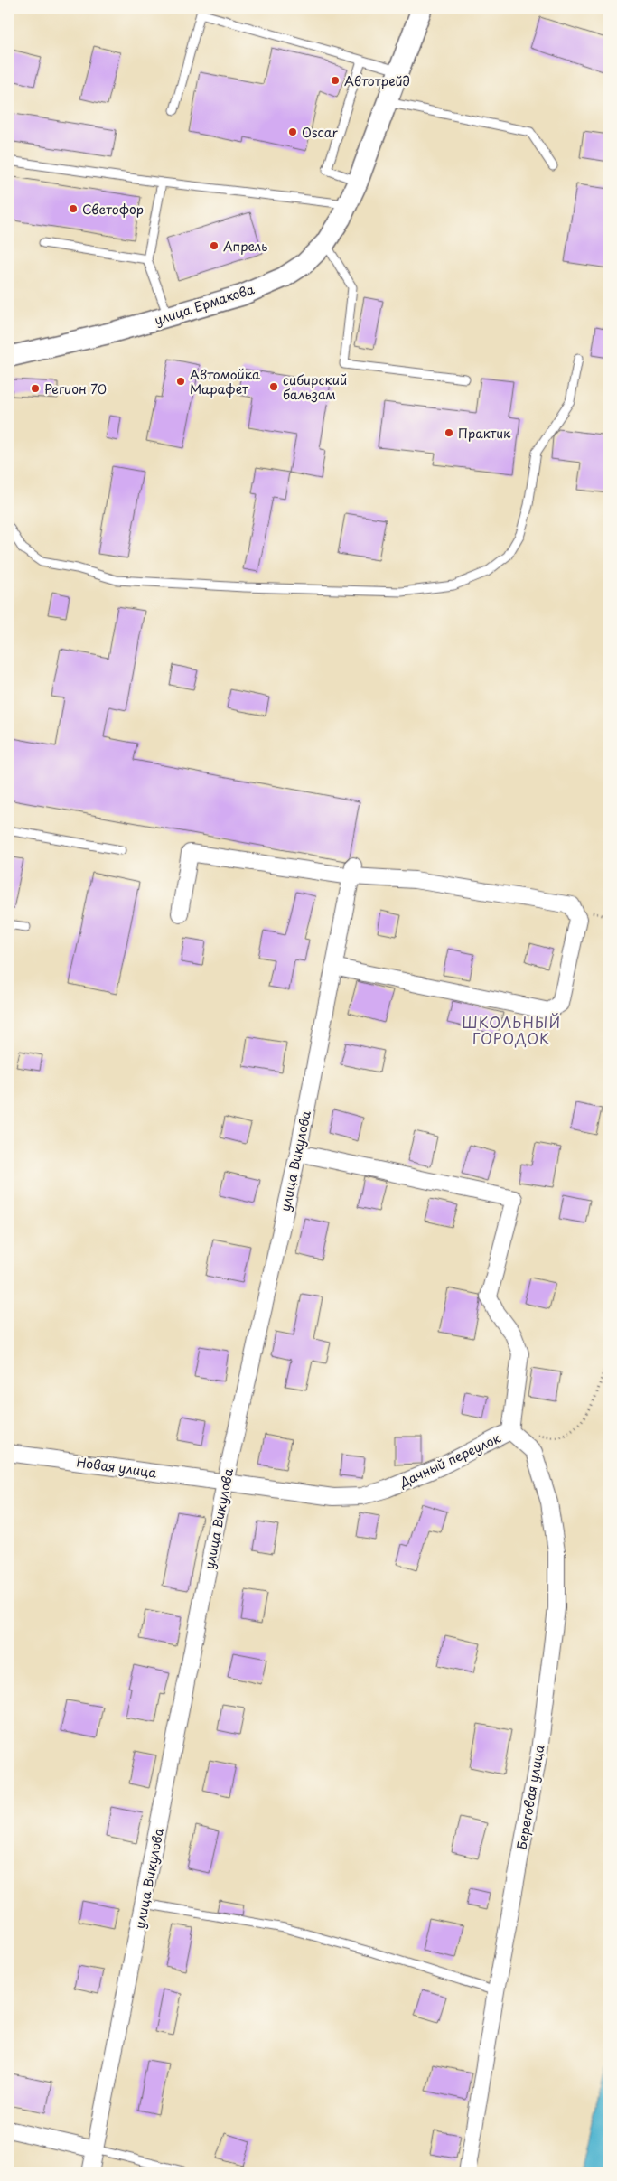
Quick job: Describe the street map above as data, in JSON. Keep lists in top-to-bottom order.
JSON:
{
  "streets": {
    "street": [
      "улица Ермакова",
      "улица Викулова",
      "Дачный переулок",
      "Новая улица",
      "Береговая улица"
    ]
  },
  "crossings": [
    ["улица Викулова", "Дачный переулок"],
    ["улица Викулова", "Новая улица"],
    ["Дачный переулок", "Новая улица"],
    ["Дачный переулок", "Береговая улица"]
  ],
  "districts": ["ШКОЛЬНЫЙ ГОРОДОК"],
  "places": [
    "Автотрейд",
    "Oscar",
    "Светофор",
    "Апрель",
    "Автомойка Марафет",
    "сибирский бальзам",
    "Регион 70",
    "Практик"
  ]
}
